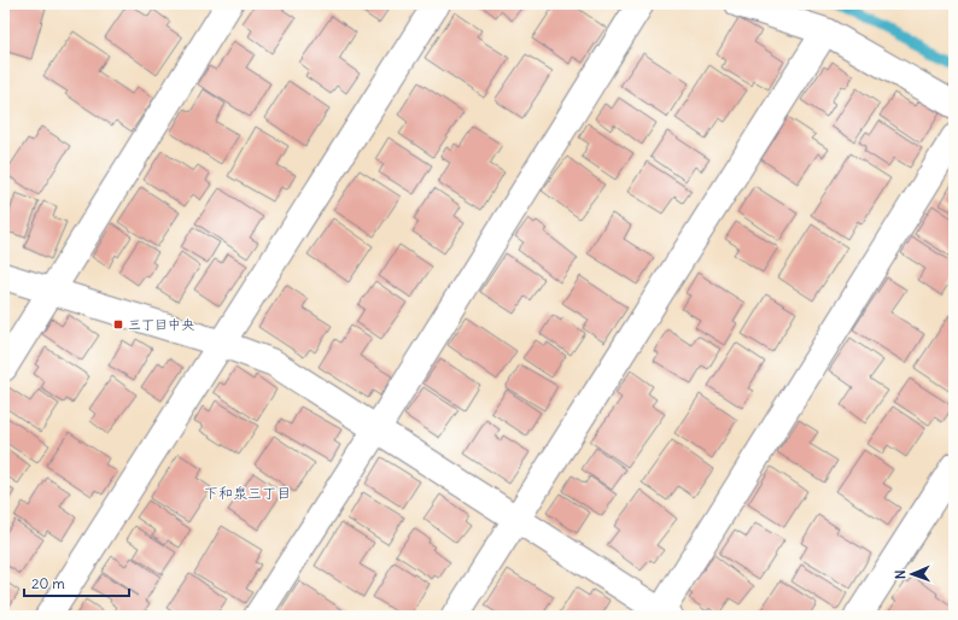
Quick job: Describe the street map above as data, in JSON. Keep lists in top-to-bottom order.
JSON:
{
  "districts": ["下和泉三丁目"],
  "places": {
    "transit": ["三丁目中央"]
  },
  "scale_bar": "20 m",
  "north": "left"
}
